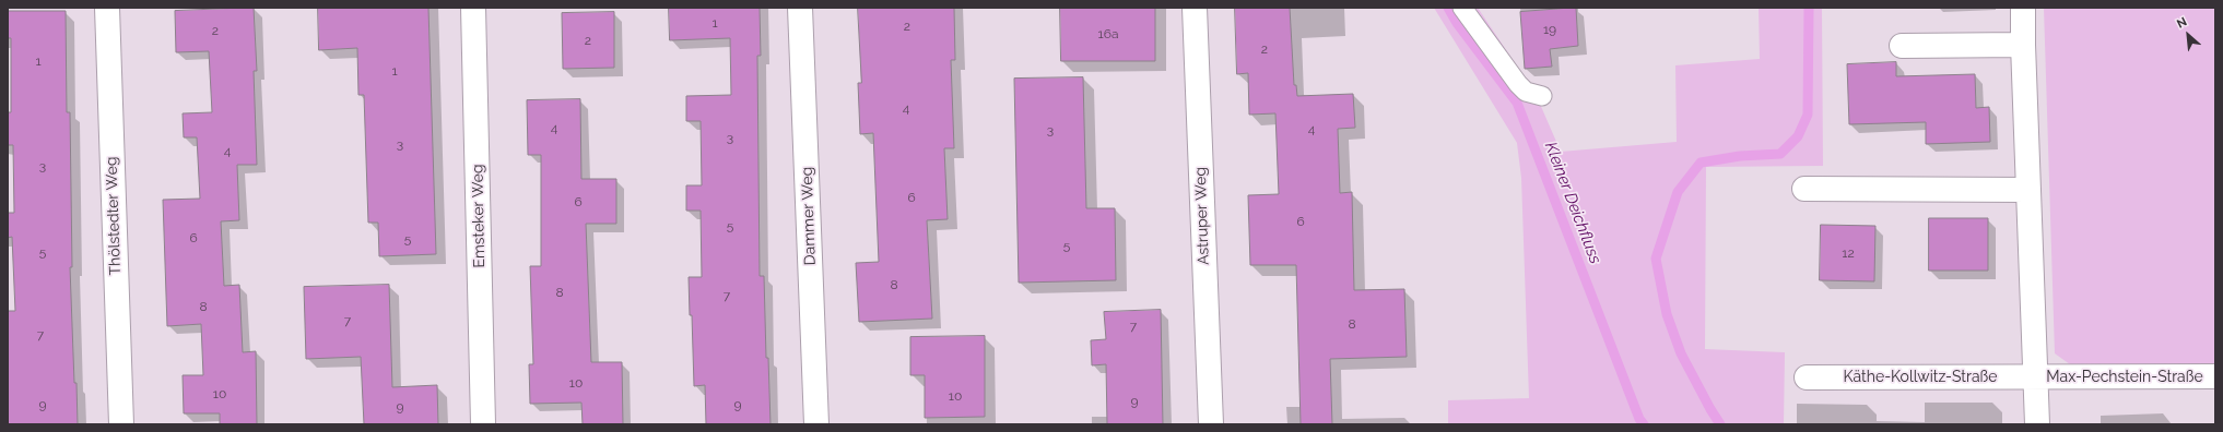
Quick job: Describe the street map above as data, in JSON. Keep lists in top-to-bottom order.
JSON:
{
  "streets": {
    "street": [
      "Thölstedter Weg",
      "Emsteker Weg",
      "Dammer Weg",
      "Astruper Weg",
      "Käthe-Kollwitz-Straße",
      "Max-Pechstein-Straße"
    ]
  },
  "crossings": [
    ["Käthe-Kollwitz-Straße", "Max-Pechstein-Straße"]
  ],
  "water": ["Kleiner Deichfluss"],
  "house_numbers": [
    "1",
    "2",
    "19",
    "2",
    "16a",
    "2",
    "2",
    "1",
    "1",
    "4",
    "4",
    "4",
    "3",
    "3",
    "3",
    "4",
    "3",
    "6",
    "6",
    "6",
    "5",
    "6",
    "5",
    "5",
    "5",
    "12",
    "8",
    "8",
    "7",
    "8",
    "7",
    "8",
    "7",
    "7",
    "10",
    "10",
    "10",
    "9",
    "9",
    "9",
    "9"
  ],
  "north": "top left"
}
